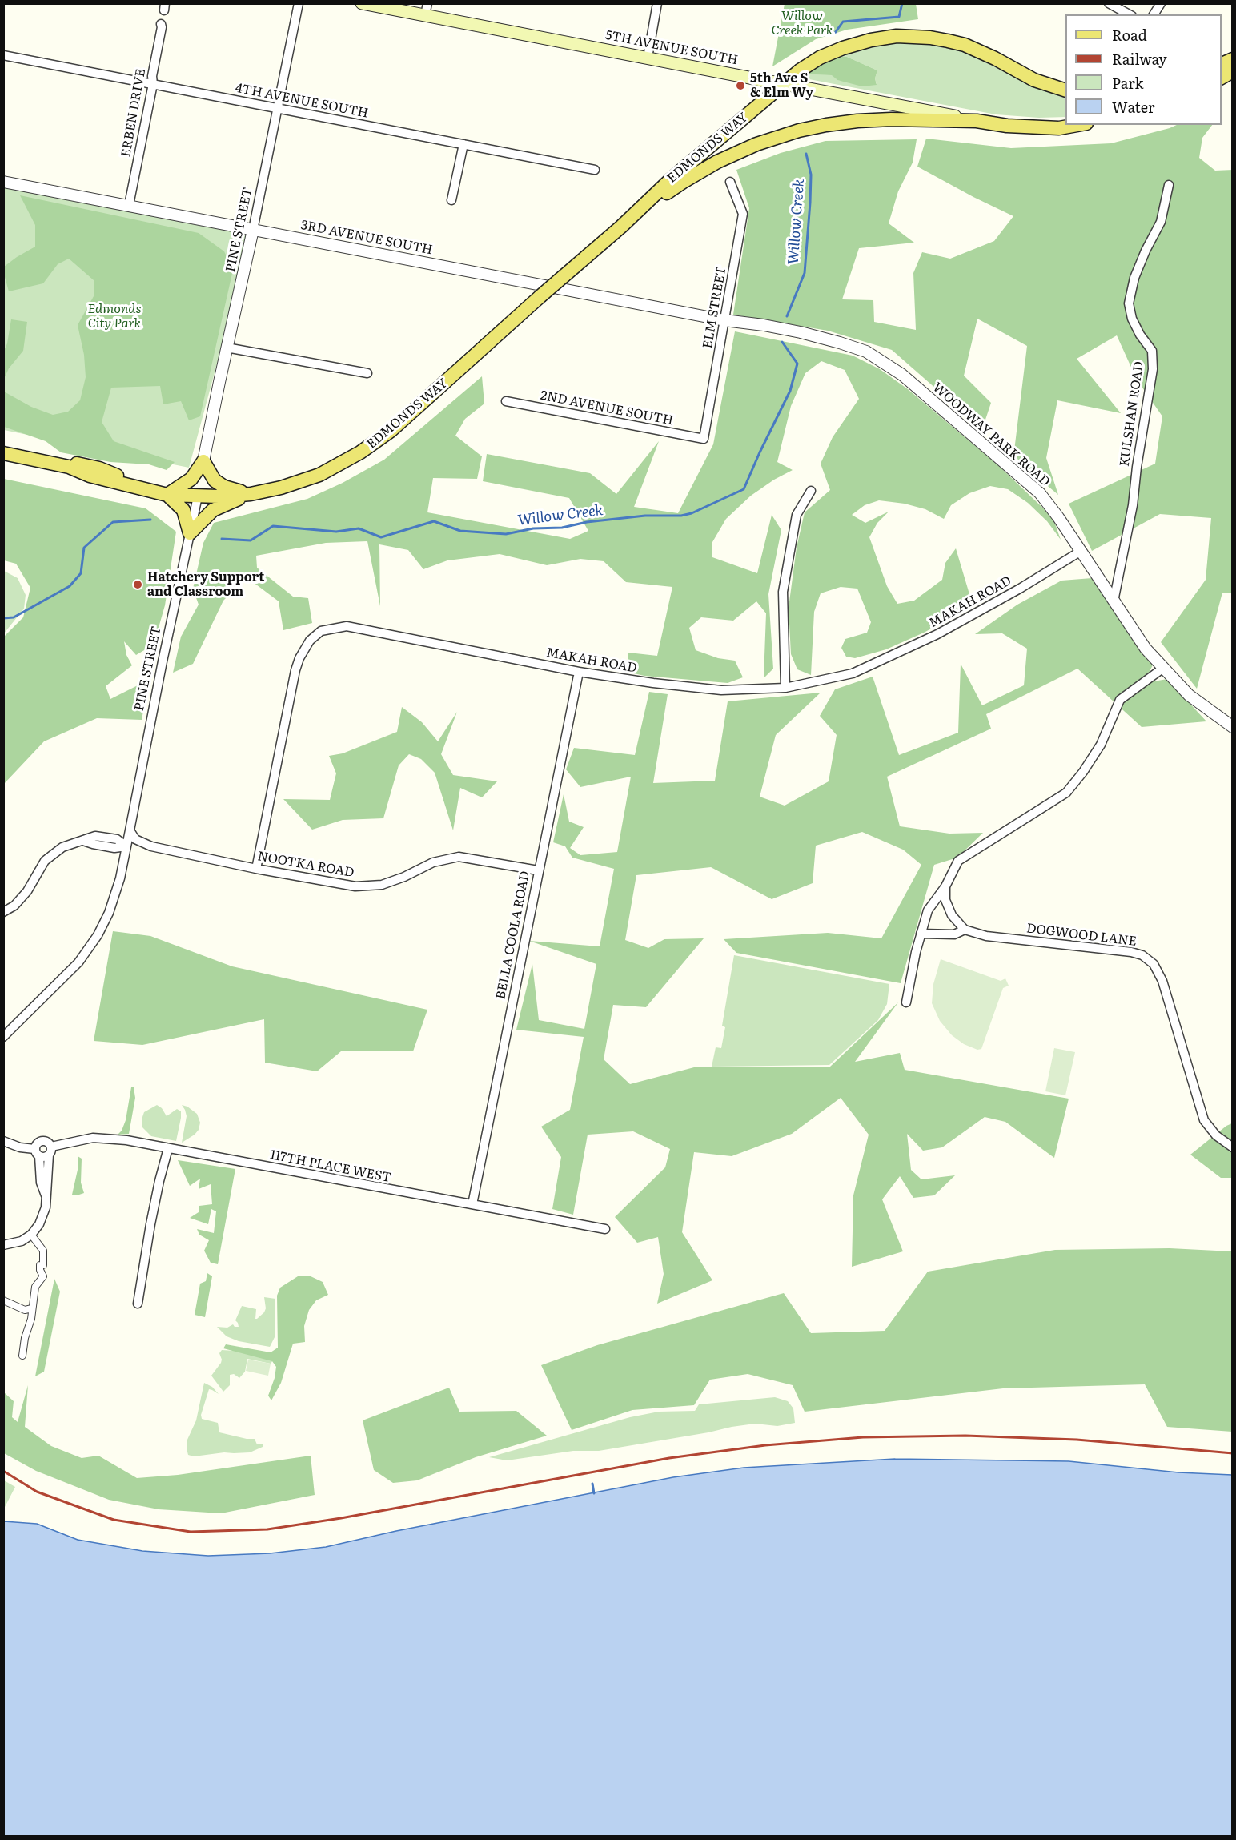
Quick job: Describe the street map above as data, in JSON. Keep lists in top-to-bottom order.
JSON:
{
  "streets": {
    "main road": ["5TH AVENUE SOUTH", "EDMONDS WAY"],
    "street": [
      "4TH AVENUE SOUTH",
      "ERBEN DRIVE",
      "PINE STREET",
      "3RD AVENUE SOUTH",
      "ELM STREET",
      "2ND AVENUE SOUTH",
      "KULSHAN ROAD",
      "WOODWAY PARK ROAD",
      "MAKAH ROAD",
      "NOOTKA ROAD",
      "BELLA COOLA ROAD",
      "DOGWOOD LANE",
      "117TH PLACE WEST"
    ]
  },
  "crossings": [
    ["5TH AVENUE SOUTH", "EDMONDS WAY"],
    ["4TH AVENUE SOUTH", "ERBEN DRIVE"],
    ["4TH AVENUE SOUTH", "PINE STREET"],
    ["ERBEN DRIVE", "3RD AVENUE SOUTH"],
    ["EDMONDS WAY", "PINE STREET"],
    ["PINE STREET", "3RD AVENUE SOUTH"],
    ["PINE STREET", "NOOTKA ROAD"],
    ["3RD AVENUE SOUTH", "ELM STREET"],
    ["3RD AVENUE SOUTH", "WOODWAY PARK ROAD"],
    ["ELM STREET", "2ND AVENUE SOUTH"],
    ["ELM STREET", "WOODWAY PARK ROAD"],
    ["KULSHAN ROAD", "WOODWAY PARK ROAD"],
    ["WOODWAY PARK ROAD", "MAKAH ROAD"],
    ["MAKAH ROAD", "NOOTKA ROAD"],
    ["MAKAH ROAD", "BELLA COOLA ROAD"],
    ["NOOTKA ROAD", "BELLA COOLA ROAD"],
    ["BELLA COOLA ROAD", "117TH PLACE WEST"]
  ],
  "water": ["Willow Creek"],
  "parks": ["Willow Creek Park", "Edmonds City Park"],
  "places": ["5th Ave S & Elm Wy", "Hatchery Support and Classroom"],
  "legend": [
    "Road",
    "Railway",
    "Park",
    "Water"
  ]
}
